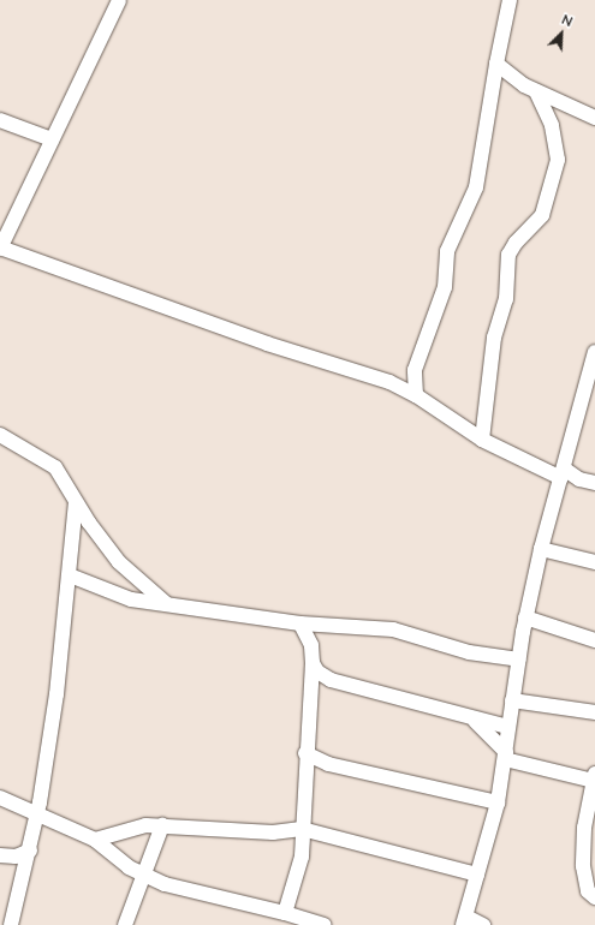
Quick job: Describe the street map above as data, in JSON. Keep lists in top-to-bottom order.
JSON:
{
  "north": "top right"
}
